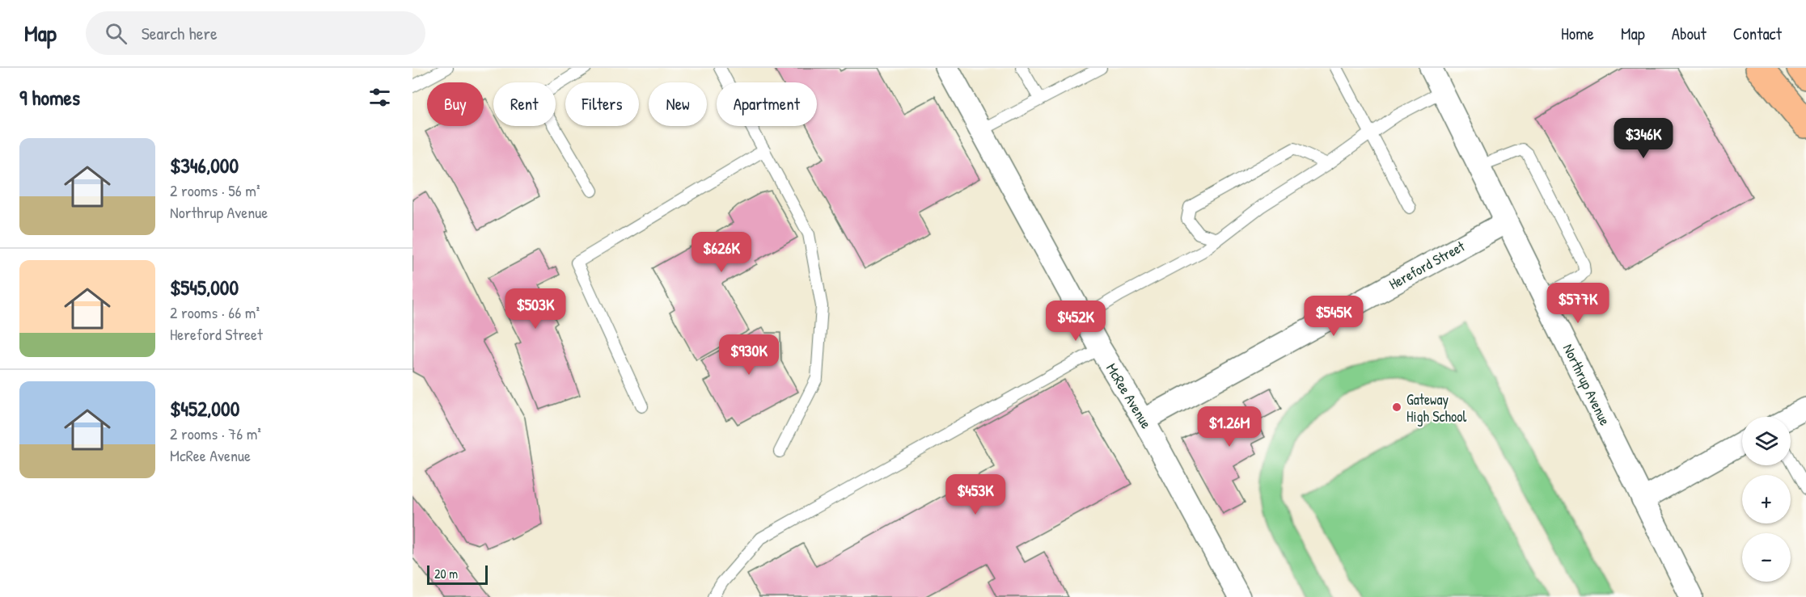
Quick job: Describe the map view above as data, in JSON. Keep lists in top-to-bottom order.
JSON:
{
  "streets": {
    "street": ["Hereford Street", "Northrup Avenue", "McRee Avenue"]
  },
  "crossings": [
    ["Hereford Street", "Northrup Avenue"],
    ["Hereford Street", "McRee Avenue"]
  ],
  "places": ["Gateway High School"],
  "scale_bar": "20 m",
  "page": {
    "header": "Map",
    "search": "Search here",
    "nav": [
      "Home",
      "Map",
      "About",
      "Contact"
    ],
    "heading": "9 homes",
    "chip": [
      "Buy",
      "Rent",
      "Filters",
      "New",
      "Apartment"
    ],
    "price": [
      "$346K",
      "$626K",
      "$577K",
      "$503K",
      "$545K",
      "$452K",
      "$930K",
      "$1.26M",
      "$453K"
    ],
    "list": [
      {
        "name": "$346,000",
        "note": "2 rooms · 56 m² · Northrup Avenue"
      },
      {
        "name": "$545,000",
        "note": "2 rooms · 66 m² · Hereford Street"
      },
      {
        "name": "$452,000",
        "note": "2 rooms · 76 m² · McRee Avenue"
      }
    ],
    "map_buttons": ["+", "−"],
    "scale": "20 m"
  }
}
